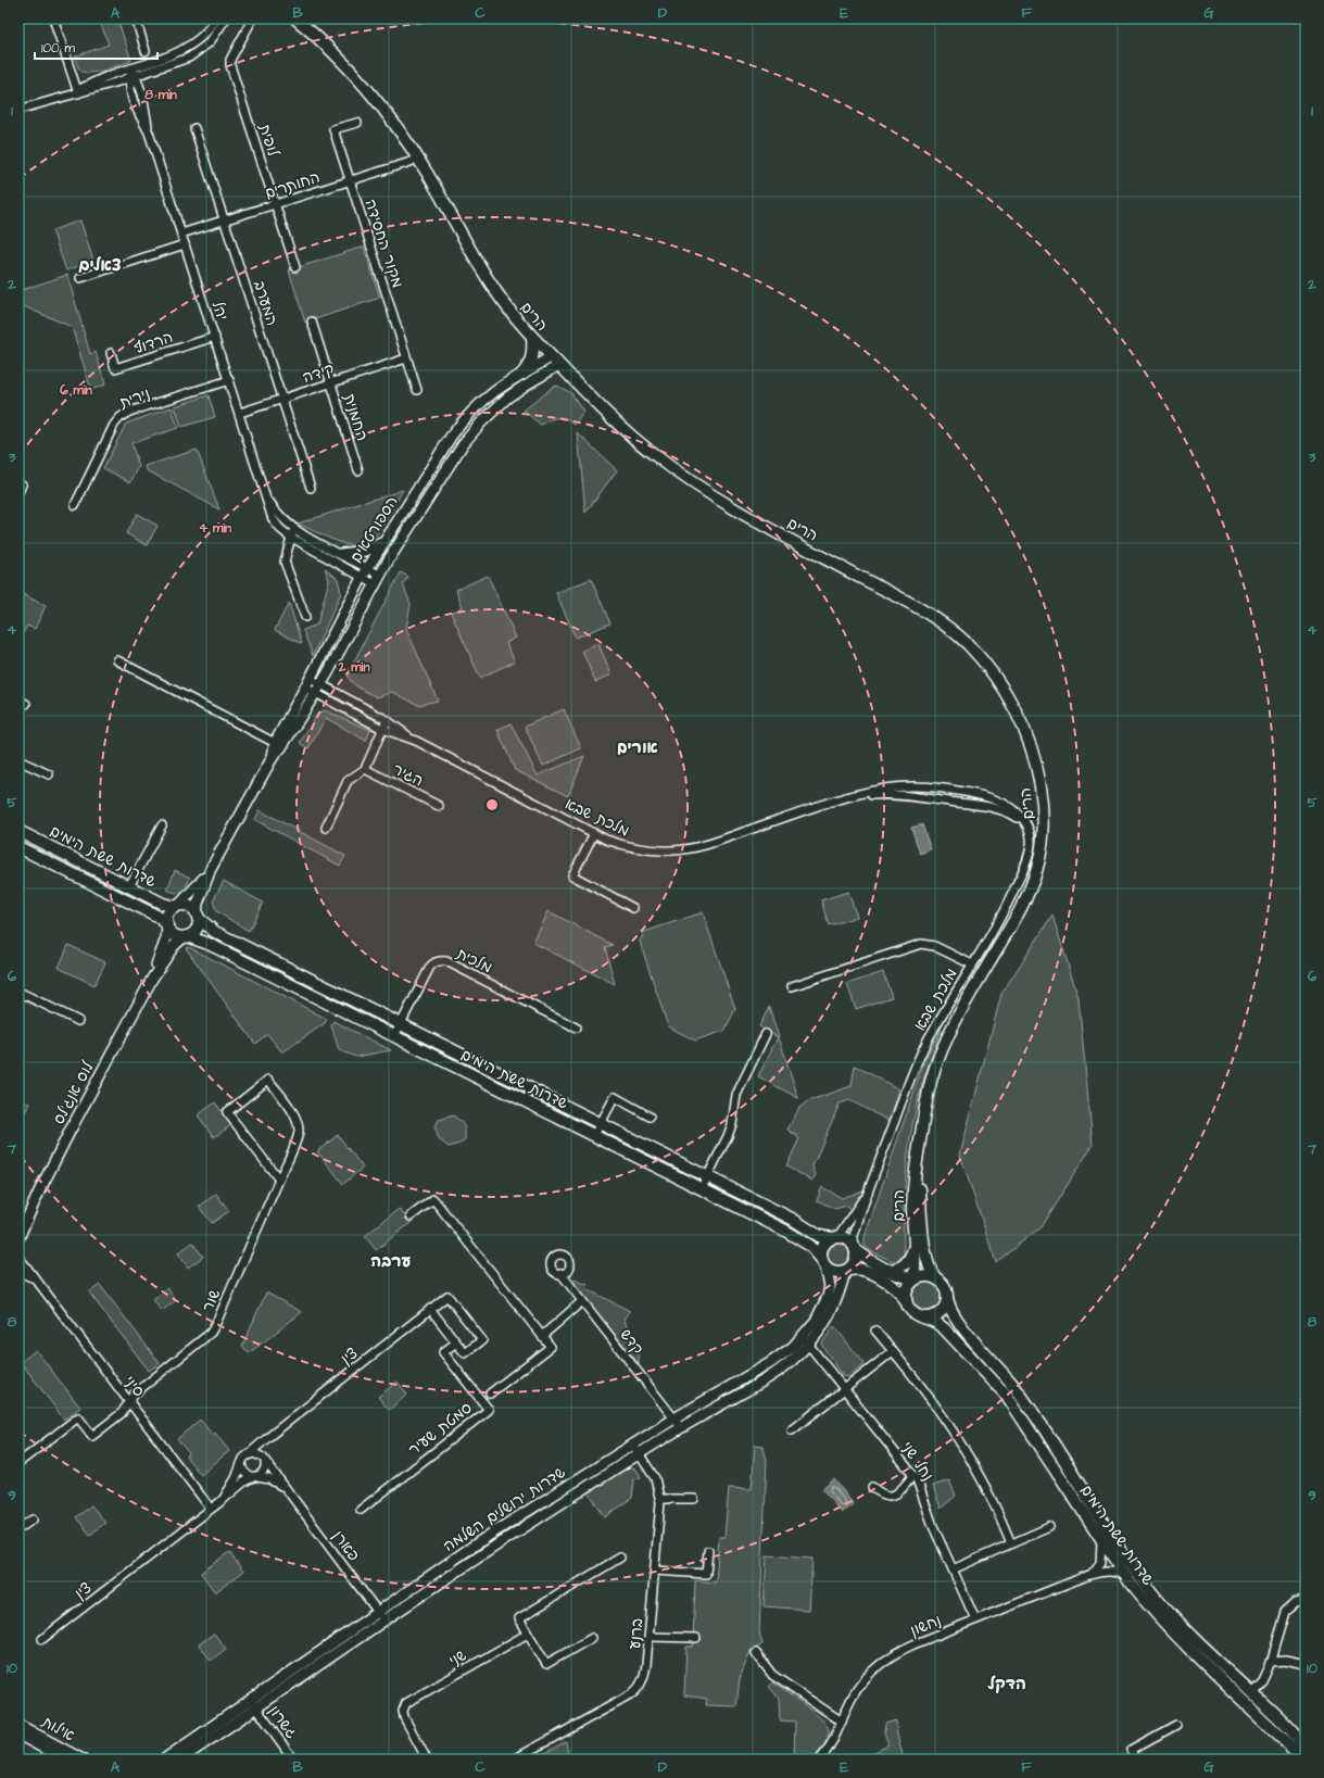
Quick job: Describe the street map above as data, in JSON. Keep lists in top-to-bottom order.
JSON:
{
  "streets": {
    "main road": ["הרים", "שדרות ששת הימים"],
    "street": [
      "לופית",
      "החותרים",
      "מקור החסידה",
      "המערב",
      "יהל",
      "הרדוף",
      "קידה",
      "נירית",
      "החמנית",
      "הספורטאים",
      "הגיר",
      "מלכת שבא",
      "מלכית",
      "לוס אנג'לס",
      "שור",
      "קדש",
      "צין",
      "סיני",
      "סמטת שעיר",
      "נחל שני",
      "שדרות ירושלים השלמה",
      "פארן",
      "נחשון",
      "ברנע",
      "שני",
      "גשרון",
      "אילות"
    ]
  },
  "crossings": [
    ["לופית", "החותרים"],
    ["החותרים", "מקור החסידה"],
    ["החותרים", "המערב"],
    ["החותרים", "יהל"],
    ["מקור החסידה", "קידה"],
    ["המערב", "קידה"],
    ["יהל", "הרדוף"],
    ["יהל", "קידה"],
    ["יהל", "נירית"],
    ["יהל", "הספורטאים"],
    ["הרים", "הספורטאים"],
    ["הרים", "שדרות ששת הימים"],
    ["קידה", "החמנית"],
    ["הספורטאים", "מלכת שבא"],
    ["הספורטאים", "שדרות ששת הימים"],
    ["הספורטאים", "לוס אנג'לס"],
    ["מלכת שבא", "שדרות ששת הימים"],
    ["מלכת שבא", "שדרות ירושלים השלמה"],
    ["שדרות ששת הימים", "מלכית"],
    ["שדרות ששת הימים", "לוס אנג'לס"],
    ["שדרות ששת הימים", "שדרות ירושלים השלמה"],
    ["שדרות ששת הימים", "נחשון"],
    ["שור", "סיני"],
    ["קדש", "שדרות ירושלים השלמה"],
    ["צין", "סיני"],
    ["צין", "סמטת שעיר"],
    ["צין", "פארן"],
    ["נחל שני", "שדרות ירושלים השלמה"],
    ["נחל שני", "נחשון"],
    ["שדרות ירושלים השלמה", "פארן"],
    ["שדרות ירושלים השלמה", "ברנע"],
    ["שדרות ירושלים השלמה", "גשרון"]
  ],
  "districts": [
    "צאלים",
    "אורים",
    "ערבה",
    "הדקל"
  ],
  "scale_bar": "100 m",
  "grid": {
    "columns": [
      "A",
      "B",
      "C",
      "D",
      "E",
      "F",
      "G"
    ],
    "rows": [
      "1",
      "2",
      "3",
      "4",
      "5",
      "6",
      "7",
      "8",
      "9",
      "10"
    ]
  },
  "rings": [
    "8 min",
    "6 min",
    "4 min",
    "2 min"
  ]
}
